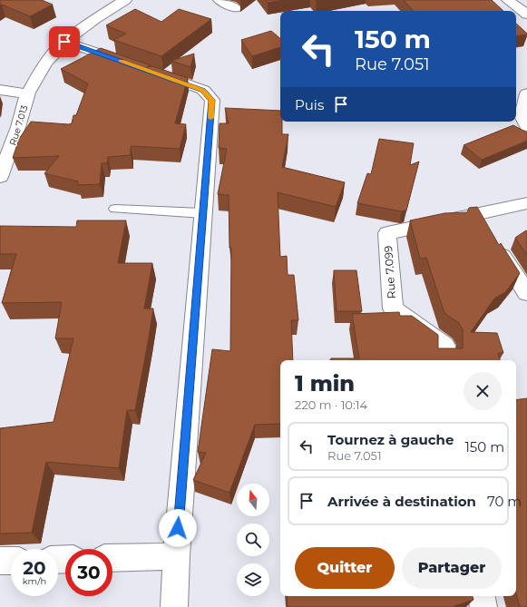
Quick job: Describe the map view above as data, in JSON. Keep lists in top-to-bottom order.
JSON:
{
  "streets": {
    "street": ["Rue 7.013", "Rue 7.099"]
  },
  "north": "top",
  "page": {
    "turn": ["150 m", "Rue 7.051"],
    "then": "Puis",
    "heading": ["1 min", "220 m · 10:14"],
    "list": [
      {
        "name": "Tournez à gauche",
        "note": "Rue 7.051",
        "value": "150 m"
      },
      {
        "name": "Arrivée à destination",
        "value": "70 m"
      }
    ],
    "buttons": ["Quitter", "Partager"],
    "speed": "20 km/h",
    "limit": "30"
  }
}
